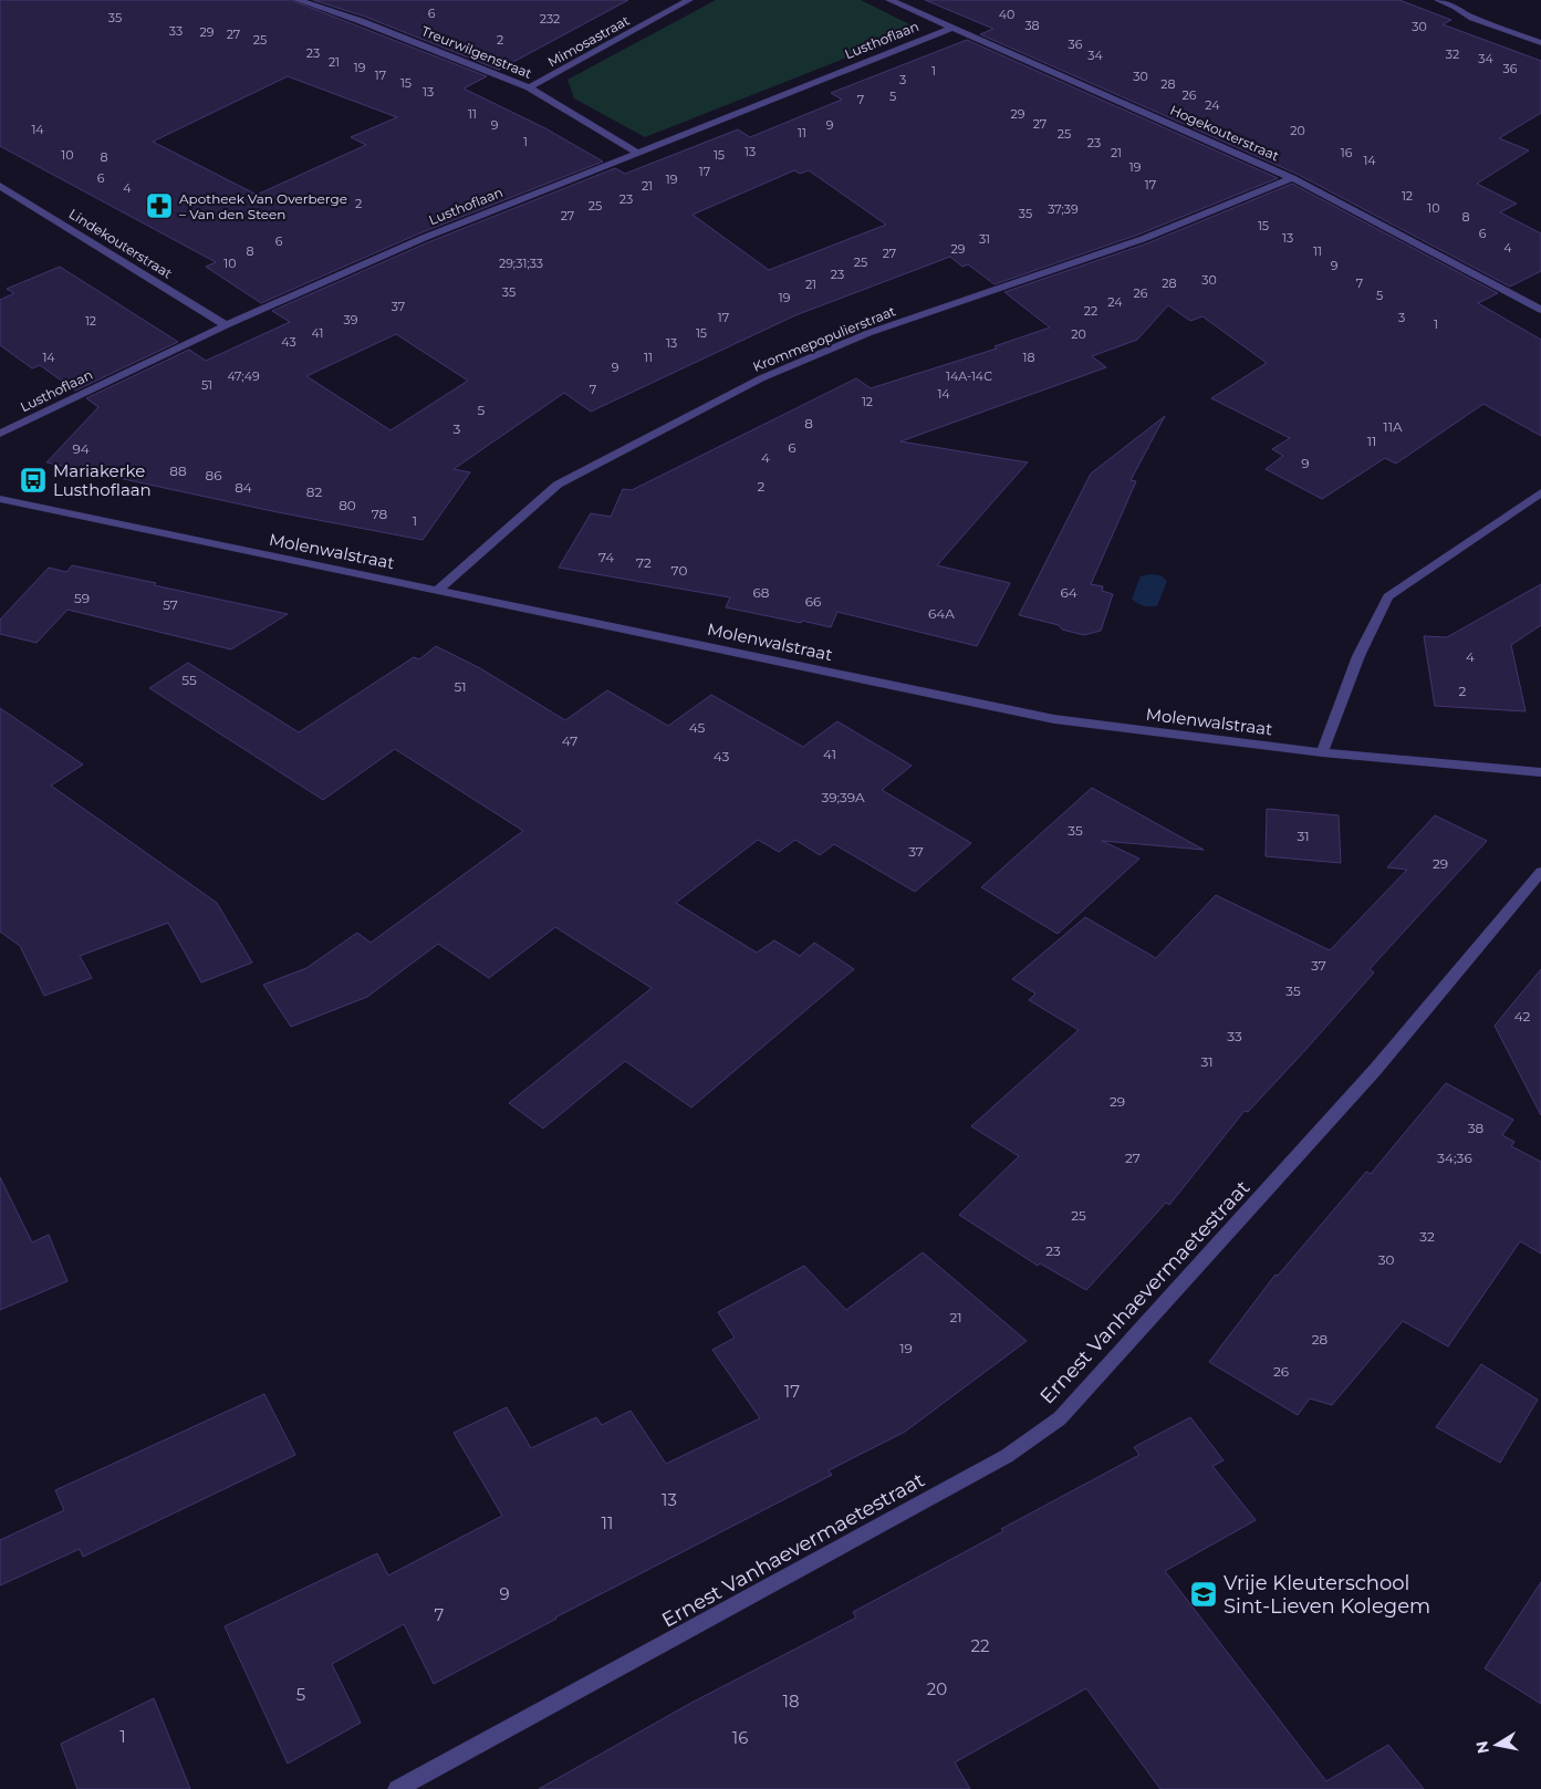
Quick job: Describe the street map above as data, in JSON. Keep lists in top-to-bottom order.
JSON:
{
  "streets": {
    "street": [
      "Lusthoflaan",
      "Mimosastraat",
      "Treurwilgenstraat",
      "Hogekouterstraat",
      "Lindekouterstraat",
      "Krommepopulierstraat",
      "Molenwalstraat",
      "Ernest Vanhaevermaetestraat"
    ]
  },
  "crossings": [
    ["Lusthoflaan", "Treurwilgenstraat"],
    ["Lusthoflaan", "Hogekouterstraat"],
    ["Lusthoflaan", "Lindekouterstraat"],
    ["Mimosastraat", "Treurwilgenstraat"],
    ["Hogekouterstraat", "Krommepopulierstraat"],
    ["Krommepopulierstraat", "Molenwalstraat"]
  ],
  "places": {
    "pharmacy": ["Apotheek Van Overberge – Van den Steen"],
    "bus stop": ["Mariakerke Lusthoflaan"],
    "school or university": ["Vrije Kleuterschool Sint-Lieven Kolegem"]
  },
  "house_numbers": [
    "6",
    "40",
    "35",
    "232",
    "38",
    "30",
    "33",
    "29",
    "27",
    "25",
    "2",
    "36",
    "23",
    "32",
    "34",
    "34",
    "21",
    "19",
    "36",
    "1",
    "17",
    "30",
    "3",
    "15",
    "28",
    "13",
    "26",
    "5",
    "7",
    "24",
    "11",
    "29",
    "27",
    "9",
    "9",
    "14",
    "20",
    "11",
    "25",
    "1",
    "23",
    "13",
    "21",
    "16",
    "10",
    "15",
    "8",
    "14",
    "19",
    "17",
    "6",
    "19",
    "17",
    "21",
    "4",
    "12",
    "23",
    "2",
    "25",
    "10",
    "37;39",
    "35",
    "27",
    "8",
    "15",
    "6",
    "13",
    "31",
    "6",
    "4",
    "29",
    "8",
    "11",
    "27",
    "25",
    "10",
    "29;31;33",
    "9",
    "23",
    "30",
    "28",
    "7",
    "21",
    "35",
    "26",
    "5",
    "19",
    "24",
    "37",
    "22",
    "17",
    "3",
    "39",
    "12",
    "1",
    "41",
    "15",
    "20",
    "43",
    "13",
    "14",
    "11",
    "18",
    "9",
    "47;49",
    "14A-14C",
    "51",
    "7",
    "14",
    "12",
    "5",
    "8",
    "11A",
    "3",
    "11",
    "6",
    "94",
    "4",
    "9",
    "88",
    "86",
    "2",
    "84",
    "82",
    "80",
    "78",
    "1",
    "74",
    "72",
    "70",
    "68",
    "64",
    "59",
    "66",
    "57",
    "64A",
    "4",
    "55",
    "51",
    "2",
    "45",
    "47",
    "41",
    "43",
    "39;39A",
    "35",
    "31",
    "37",
    "29",
    "37",
    "35",
    "42",
    "33",
    "31",
    "29",
    "38",
    "27",
    "34;36",
    "25",
    "32",
    "23",
    "30",
    "21",
    "28",
    "19",
    "26",
    "17",
    "13",
    "11",
    "9",
    "7",
    "22",
    "20",
    "5",
    "18",
    "1",
    "16"
  ],
  "north": "left"
}
